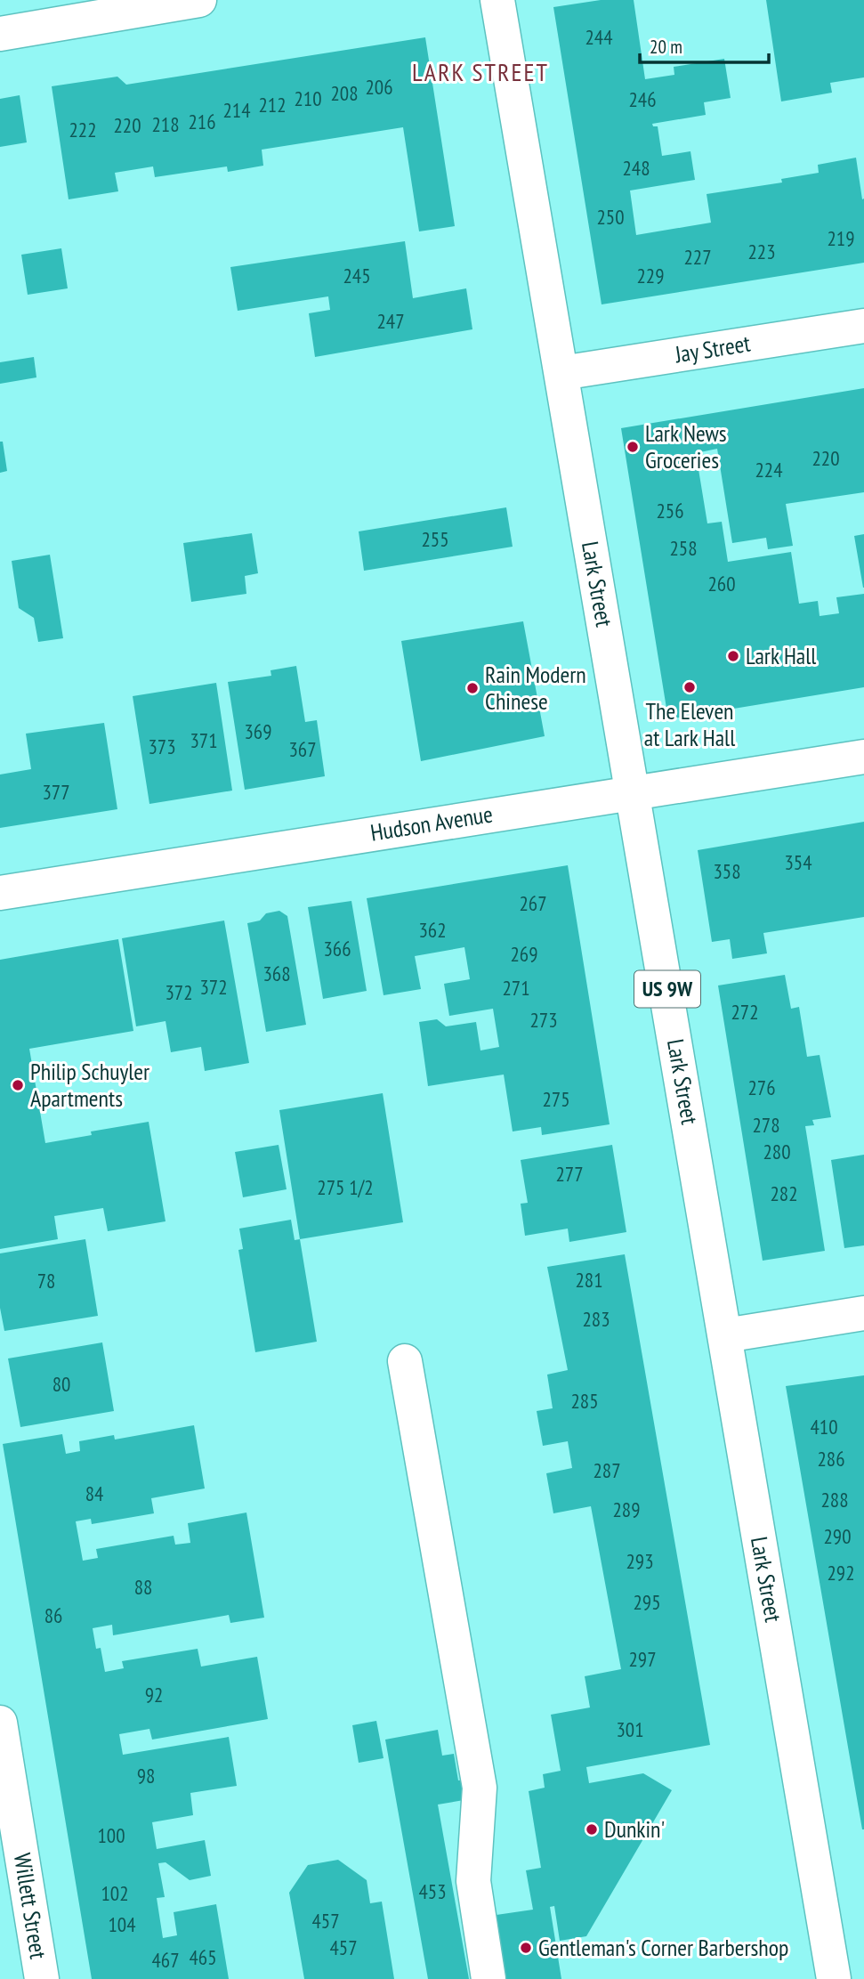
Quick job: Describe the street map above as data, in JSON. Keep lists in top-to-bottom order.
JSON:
{
  "streets": {
    "main road": [
      "Jay Street",
      "Lark Street",
      "Hudson Avenue",
      "US 9W",
      "Willett Street"
    ]
  },
  "crossings": [
    ["Jay Street", "Lark Street"],
    ["Lark Street", "Hudson Avenue"]
  ],
  "districts": ["LARK STREET"],
  "places": [
    "Lark News Groceries",
    "Lark Hall",
    "The Eleven at Lark Hall",
    "Rain Modern Chinese",
    "Philip Schuyler Apartments",
    "Dunkin'",
    "Gentleman's Corner Barbershop"
  ],
  "house_numbers": [
    "244",
    "206",
    "208",
    "210",
    "246",
    "212",
    "214",
    "216",
    "218",
    "220",
    "222",
    "248",
    "250",
    "219",
    "223",
    "227",
    "245",
    "229",
    "247",
    "220",
    "224",
    "256",
    "255",
    "258",
    "260",
    "369",
    "371",
    "373",
    "367",
    "377",
    "354",
    "358",
    "267",
    "362",
    "366",
    "269",
    "368",
    "372",
    "271",
    "372",
    "272",
    "273",
    "276",
    "275",
    "278",
    "280",
    "277",
    "275 1/2",
    "282",
    "281",
    "78",
    "283",
    "80",
    "285",
    "410",
    "286",
    "287",
    "84",
    "288",
    "289",
    "290",
    "293",
    "292",
    "88",
    "295",
    "86",
    "297",
    "92",
    "301",
    "98",
    "100",
    "453",
    "102",
    "457",
    "104",
    "457",
    "465",
    "467"
  ],
  "scale_bar": "20 m"
}
